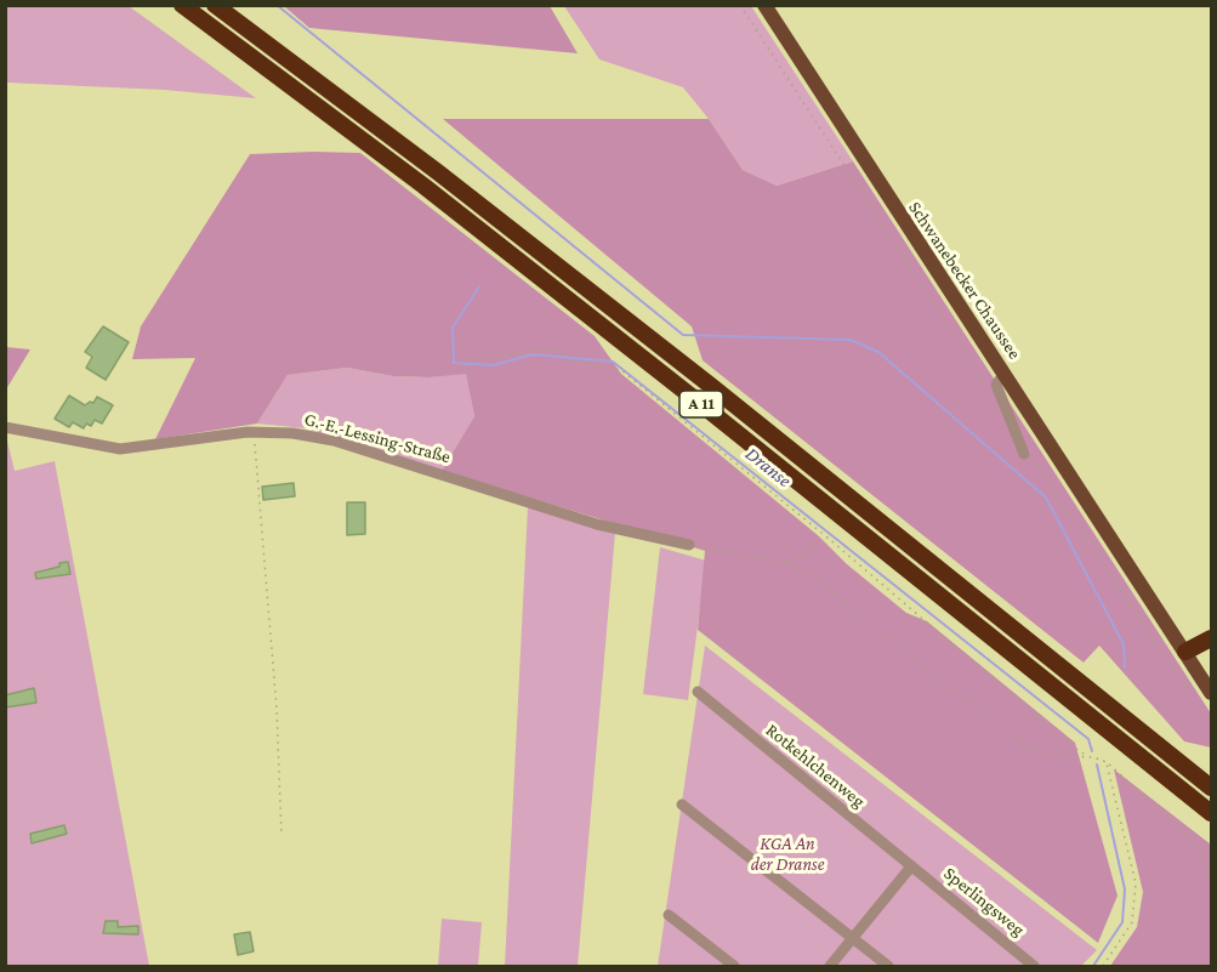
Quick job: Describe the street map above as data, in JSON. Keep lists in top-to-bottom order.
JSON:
{
  "streets": {
    "highway": ["A 11"],
    "main road": ["Schwanebecker Chaussee"],
    "street": ["G.-E.-Lessing-Straße", "Rotkehlchenweg", "Sperlingsweg"]
  },
  "crossings": [
    ["Rotkehlchenweg", "Sperlingsweg"]
  ],
  "water": ["Dranse"],
  "parks": ["KGA An der Dranse"]
}
